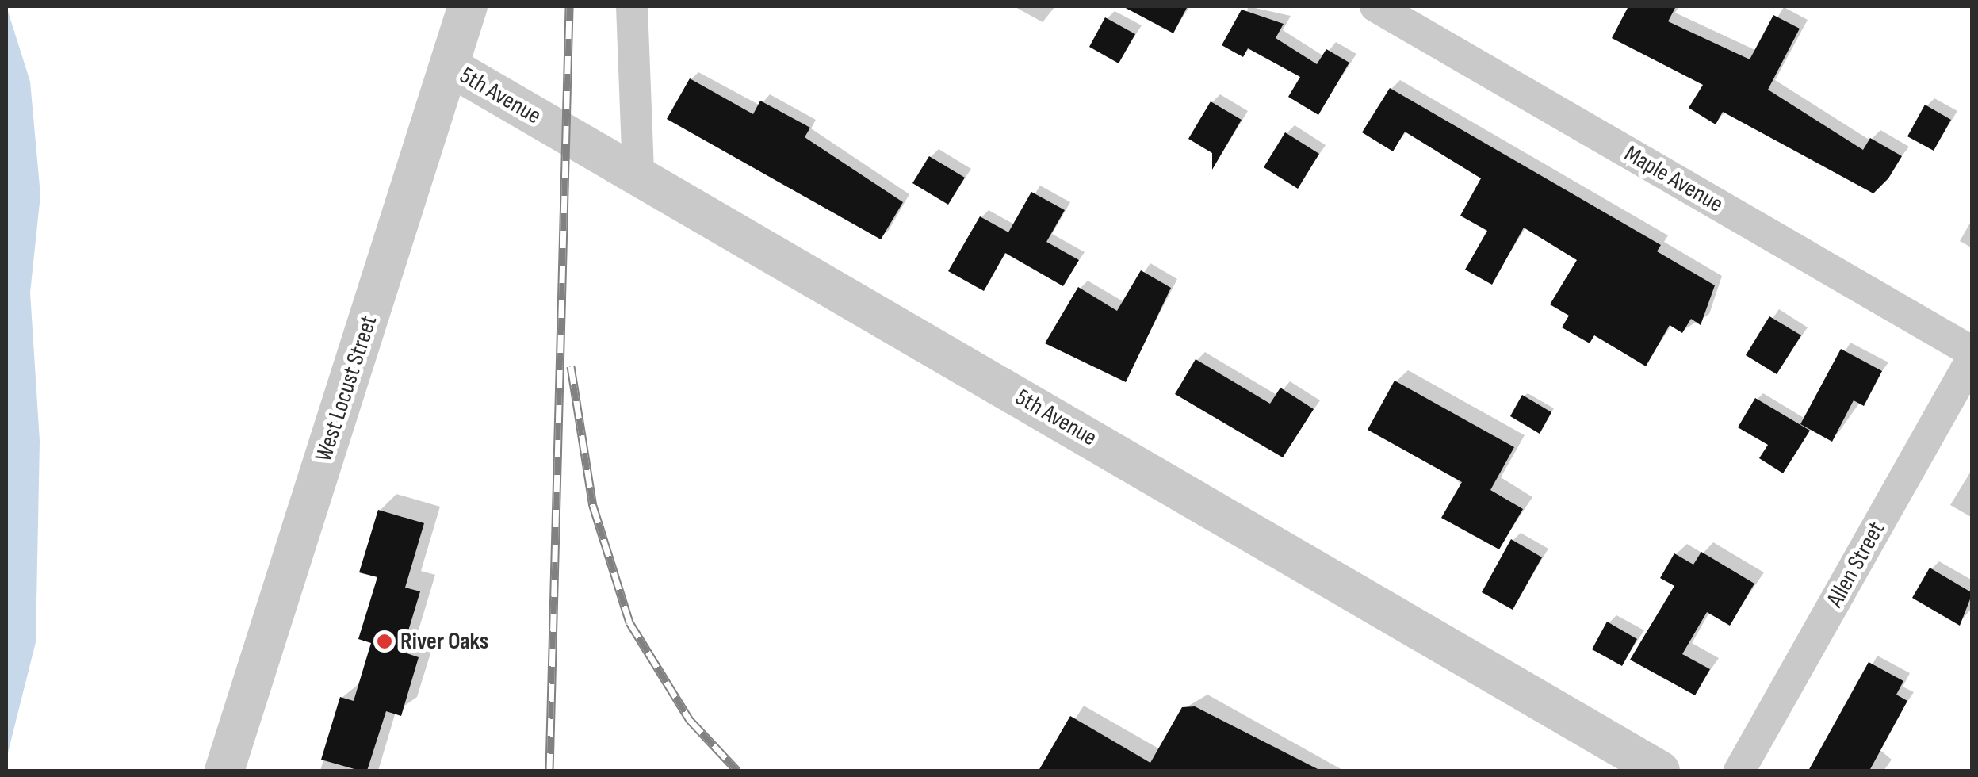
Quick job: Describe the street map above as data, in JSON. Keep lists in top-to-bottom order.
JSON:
{
  "streets": {
    "street": [
      "5th Avenue",
      "Maple Avenue",
      "West Locust Street",
      "Allen Street"
    ]
  },
  "crossings": [
    ["5th Avenue", "West Locust Street"],
    ["Maple Avenue", "Allen Street"]
  ],
  "places": ["River Oaks"]
}
